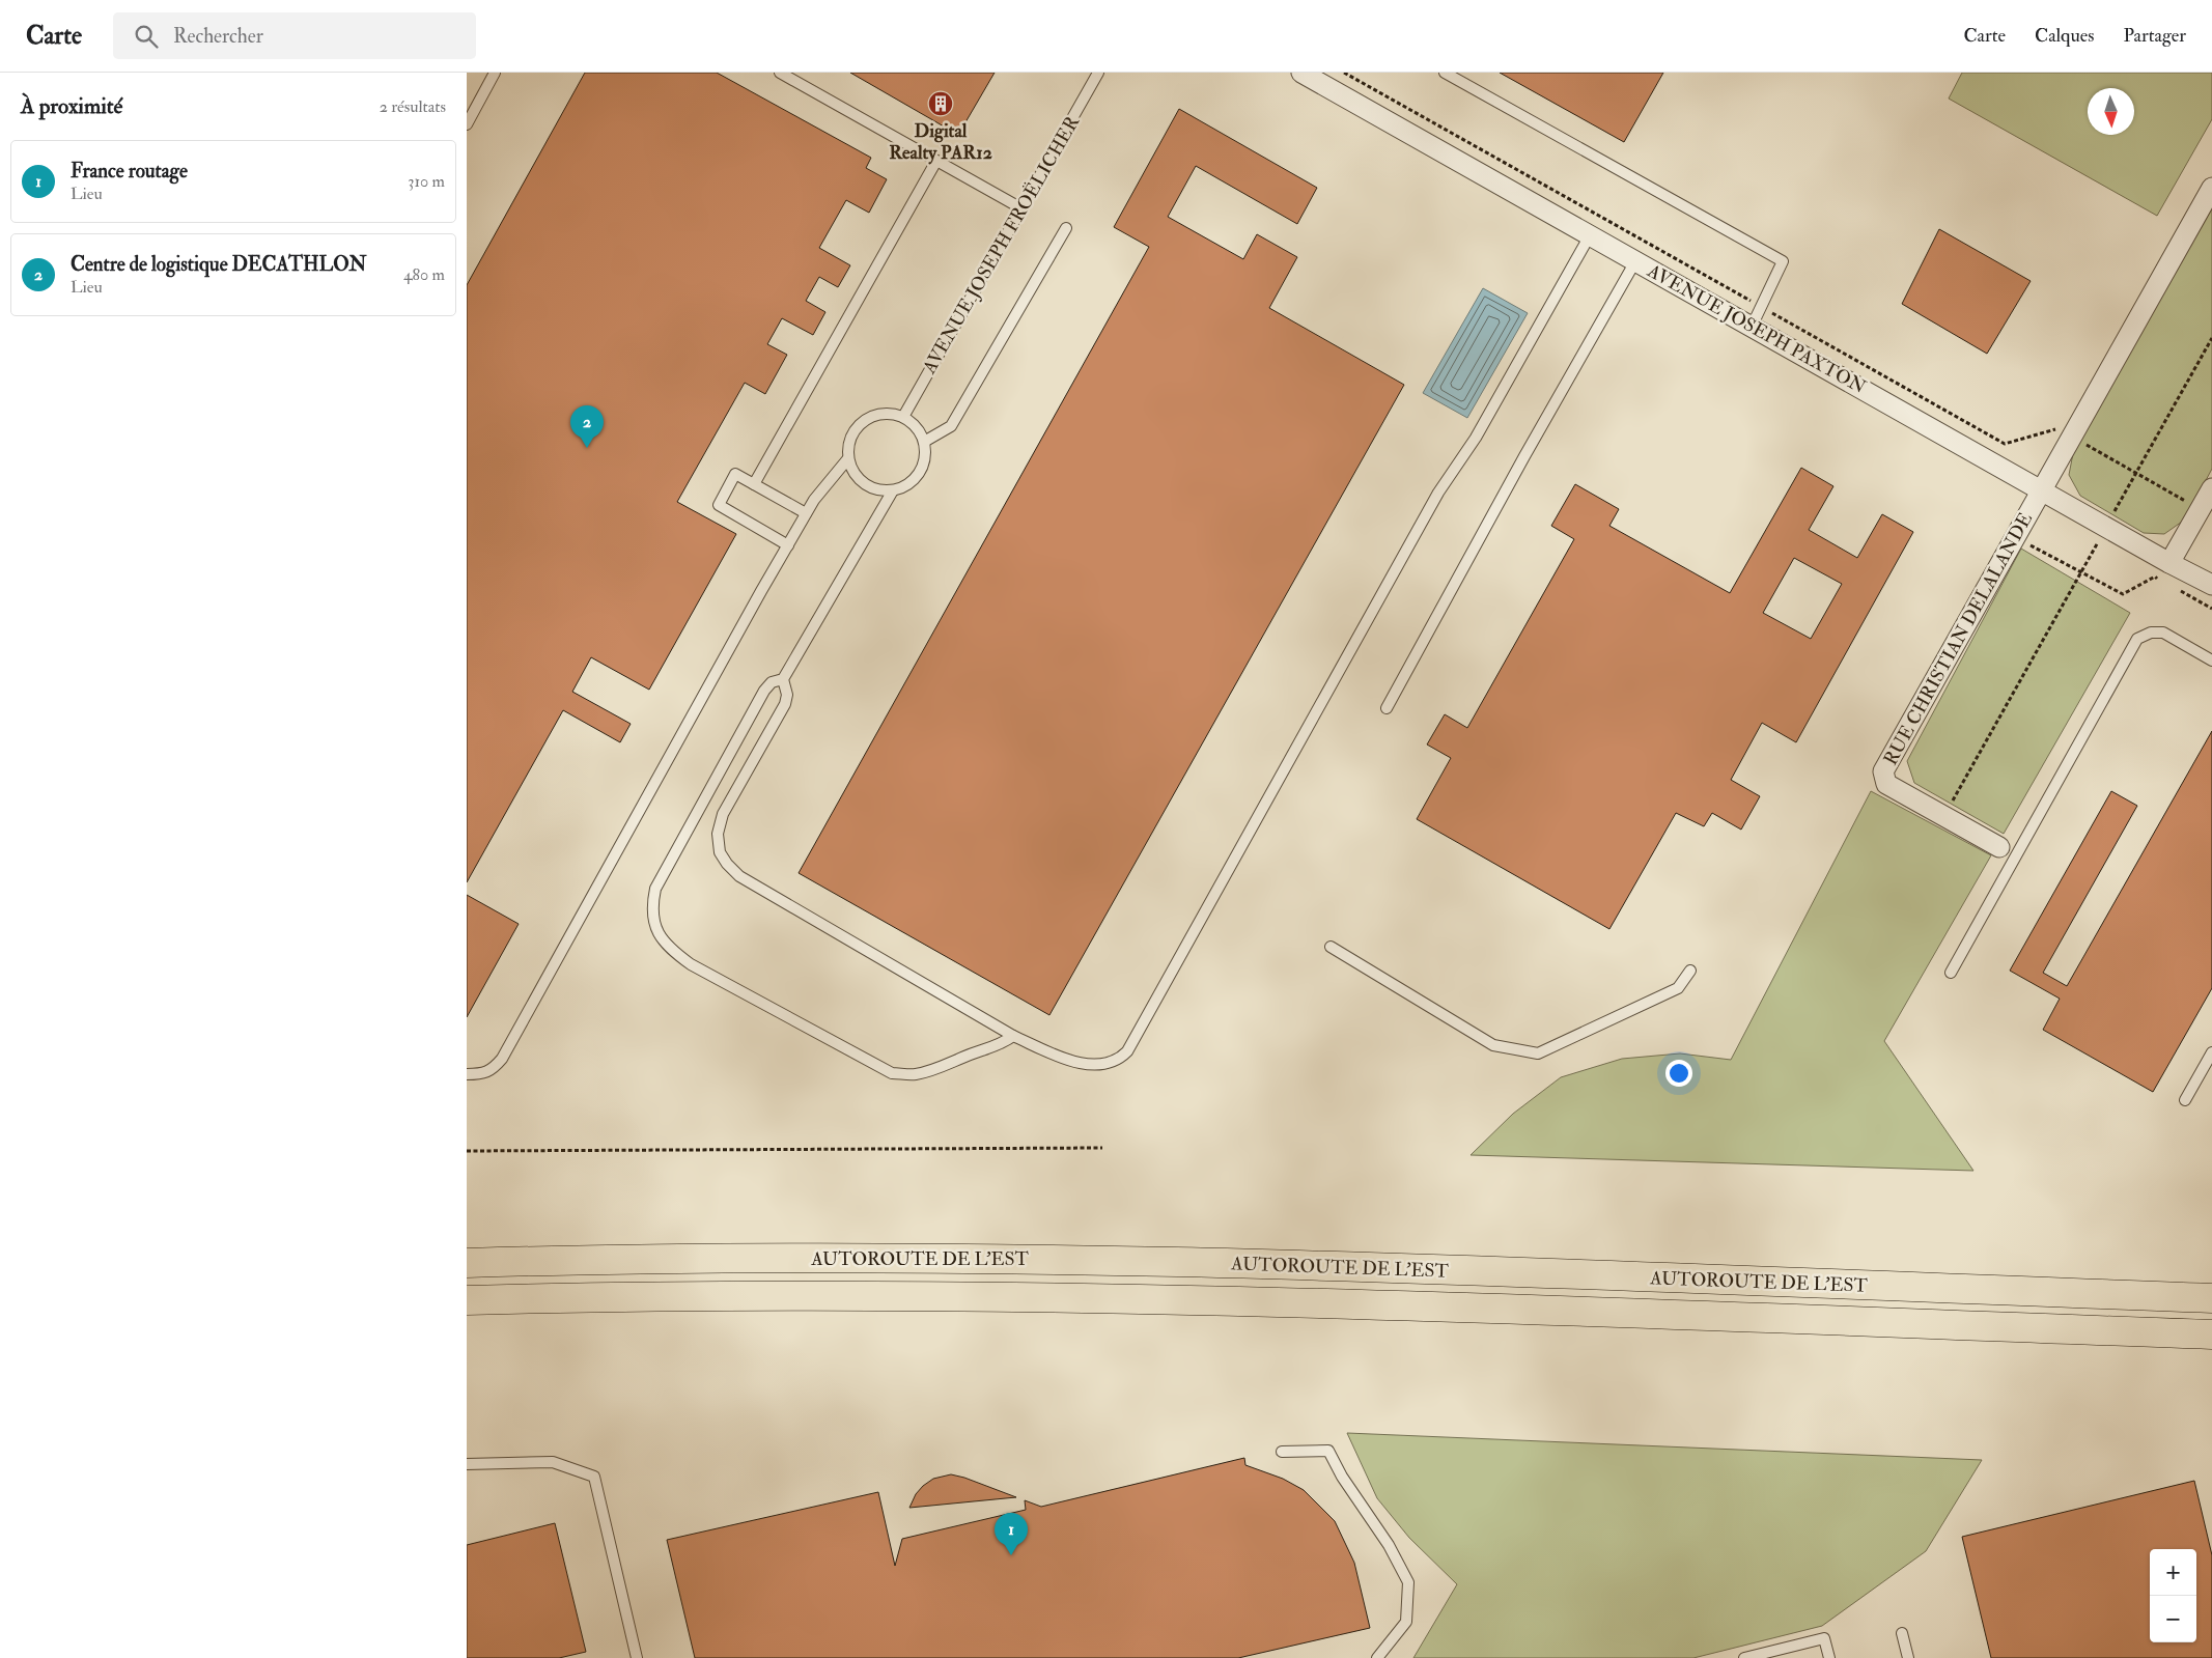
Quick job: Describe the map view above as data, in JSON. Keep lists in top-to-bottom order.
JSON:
{
  "streets": {
    "highway": ["AUTOROUTE DE L’EST"],
    "street": ["AVENUE JOSEPH PAXTON", "RUE CHRISTIAN DELALANDE"],
    "lane": ["AVENUE JOSEPH FROËLICHER"]
  },
  "crossings": [
    ["AVENUE JOSEPH PAXTON", "RUE CHRISTIAN DELALANDE"]
  ],
  "places": {
    "building": ["Digital Realty PAR12"]
  },
  "north": "bottom",
  "page": {
    "header": "Carte",
    "search": "Rechercher",
    "nav": ["Carte", "Calques", "Partager"],
    "heading": ["À proximité", "2 résultats"],
    "list": [
      {
        "mark": "1",
        "name": "France routage",
        "note": "Lieu",
        "value": "310 m"
      },
      {
        "mark": "2",
        "name": "Centre de logistique DECATHLON",
        "note": "Lieu",
        "value": "480 m"
      }
    ],
    "pins": ["2", "1"],
    "map_buttons": ["+", "−"]
  }
}
